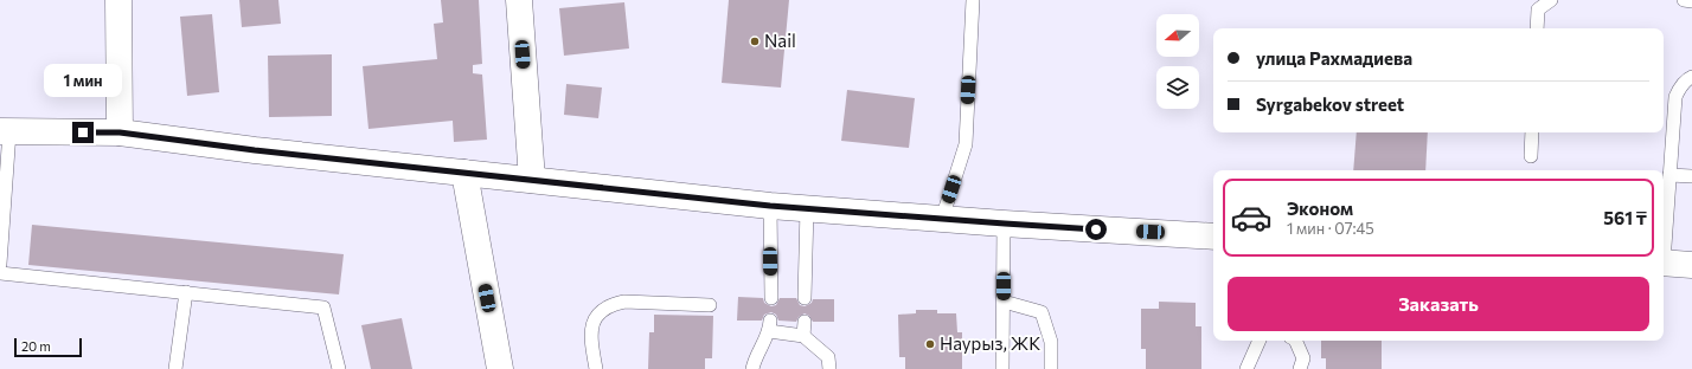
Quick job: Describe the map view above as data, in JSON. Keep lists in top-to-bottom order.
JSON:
{
  "places": ["Nail", "Наурыз, ЖК"],
  "scale_bar": "20 m",
  "north": "left",
  "page": {
    "banner": ["улица Рахмадиева", "Syrgabekov street"],
    "bubble": "1 мин",
    "list": [
      {
        "name": "Эконом",
        "note": "1 мин · 07:45",
        "value": "561 ₸"
      }
    ],
    "buttons": "Заказать",
    "scale": "20 m"
  }
}
